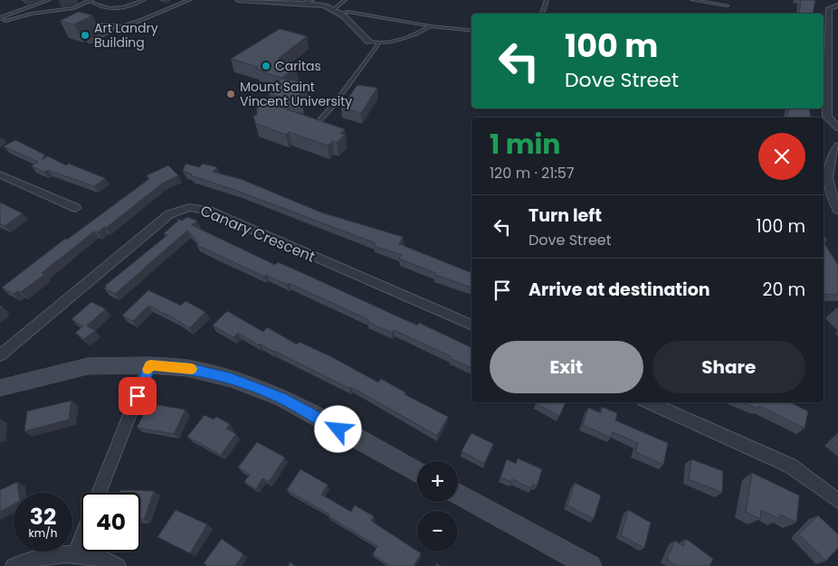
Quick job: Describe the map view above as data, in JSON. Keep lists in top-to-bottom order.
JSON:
{
  "streets": {
    "street": ["Canary Crescent"]
  },
  "places": ["Art Landry Building", "Caritas", "Mount Saint Vincent University"],
  "page": {
    "turn": ["100 m", "Dove Street"],
    "heading": ["1 min", "120 m · 21:57"],
    "list": [
      {
        "name": "Turn left",
        "note": "Dove Street",
        "value": "100 m"
      },
      {
        "name": "Arrive at destination",
        "value": "20 m"
      }
    ],
    "buttons": ["Exit", "Share"],
    "map_buttons": ["+", "−"],
    "speed": "32 km/h",
    "limit": "40"
  }
}
